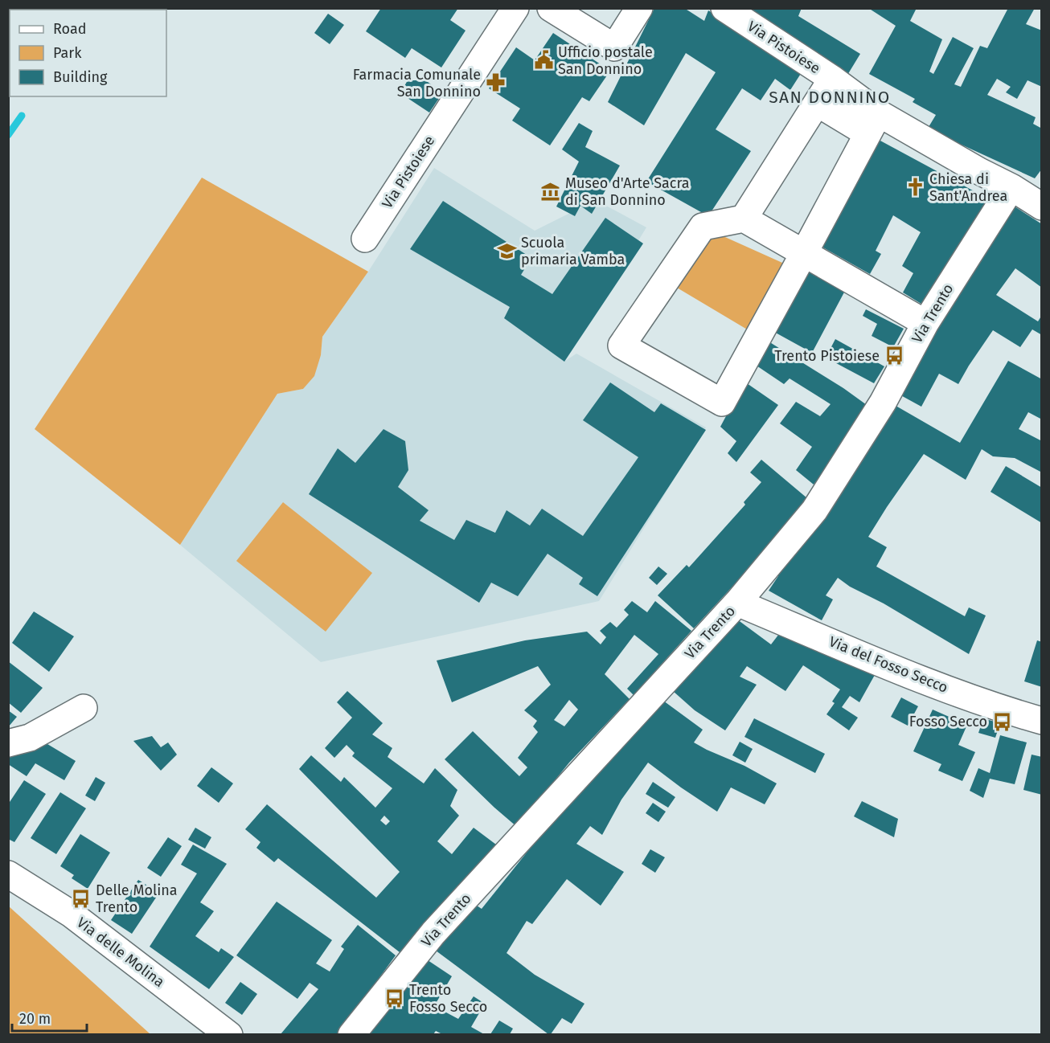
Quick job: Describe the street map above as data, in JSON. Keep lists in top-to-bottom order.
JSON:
{
  "streets": {
    "street": [
      "Via Pistoiese",
      "Via Trento",
      "Via del Fosso Secco",
      "Via delle Molina"
    ]
  },
  "crossings": [
    ["Via Pistoiese", "Via Trento"],
    ["Via Trento", "Via del Fosso Secco"]
  ],
  "districts": ["SAN DONNINO"],
  "places": {
    "public building": ["Ufficio postale San Donnino"],
    "pharmacy": ["Farmacia Comunale San Donnino"],
    "church": ["Chiesa di Sant'Andrea"],
    "museum": ["Museo d'Arte Sacra di San Donnino"],
    "school or university": ["Scuola primaria Vamba"],
    "bus stop": [
      "Trento Pistoiese",
      "Fosso Secco",
      "Delle Molina Trento",
      "Trento Fosso Secco"
    ]
  },
  "legend": ["Road", "Park", "Building"],
  "scale_bar": "20 m"
}
